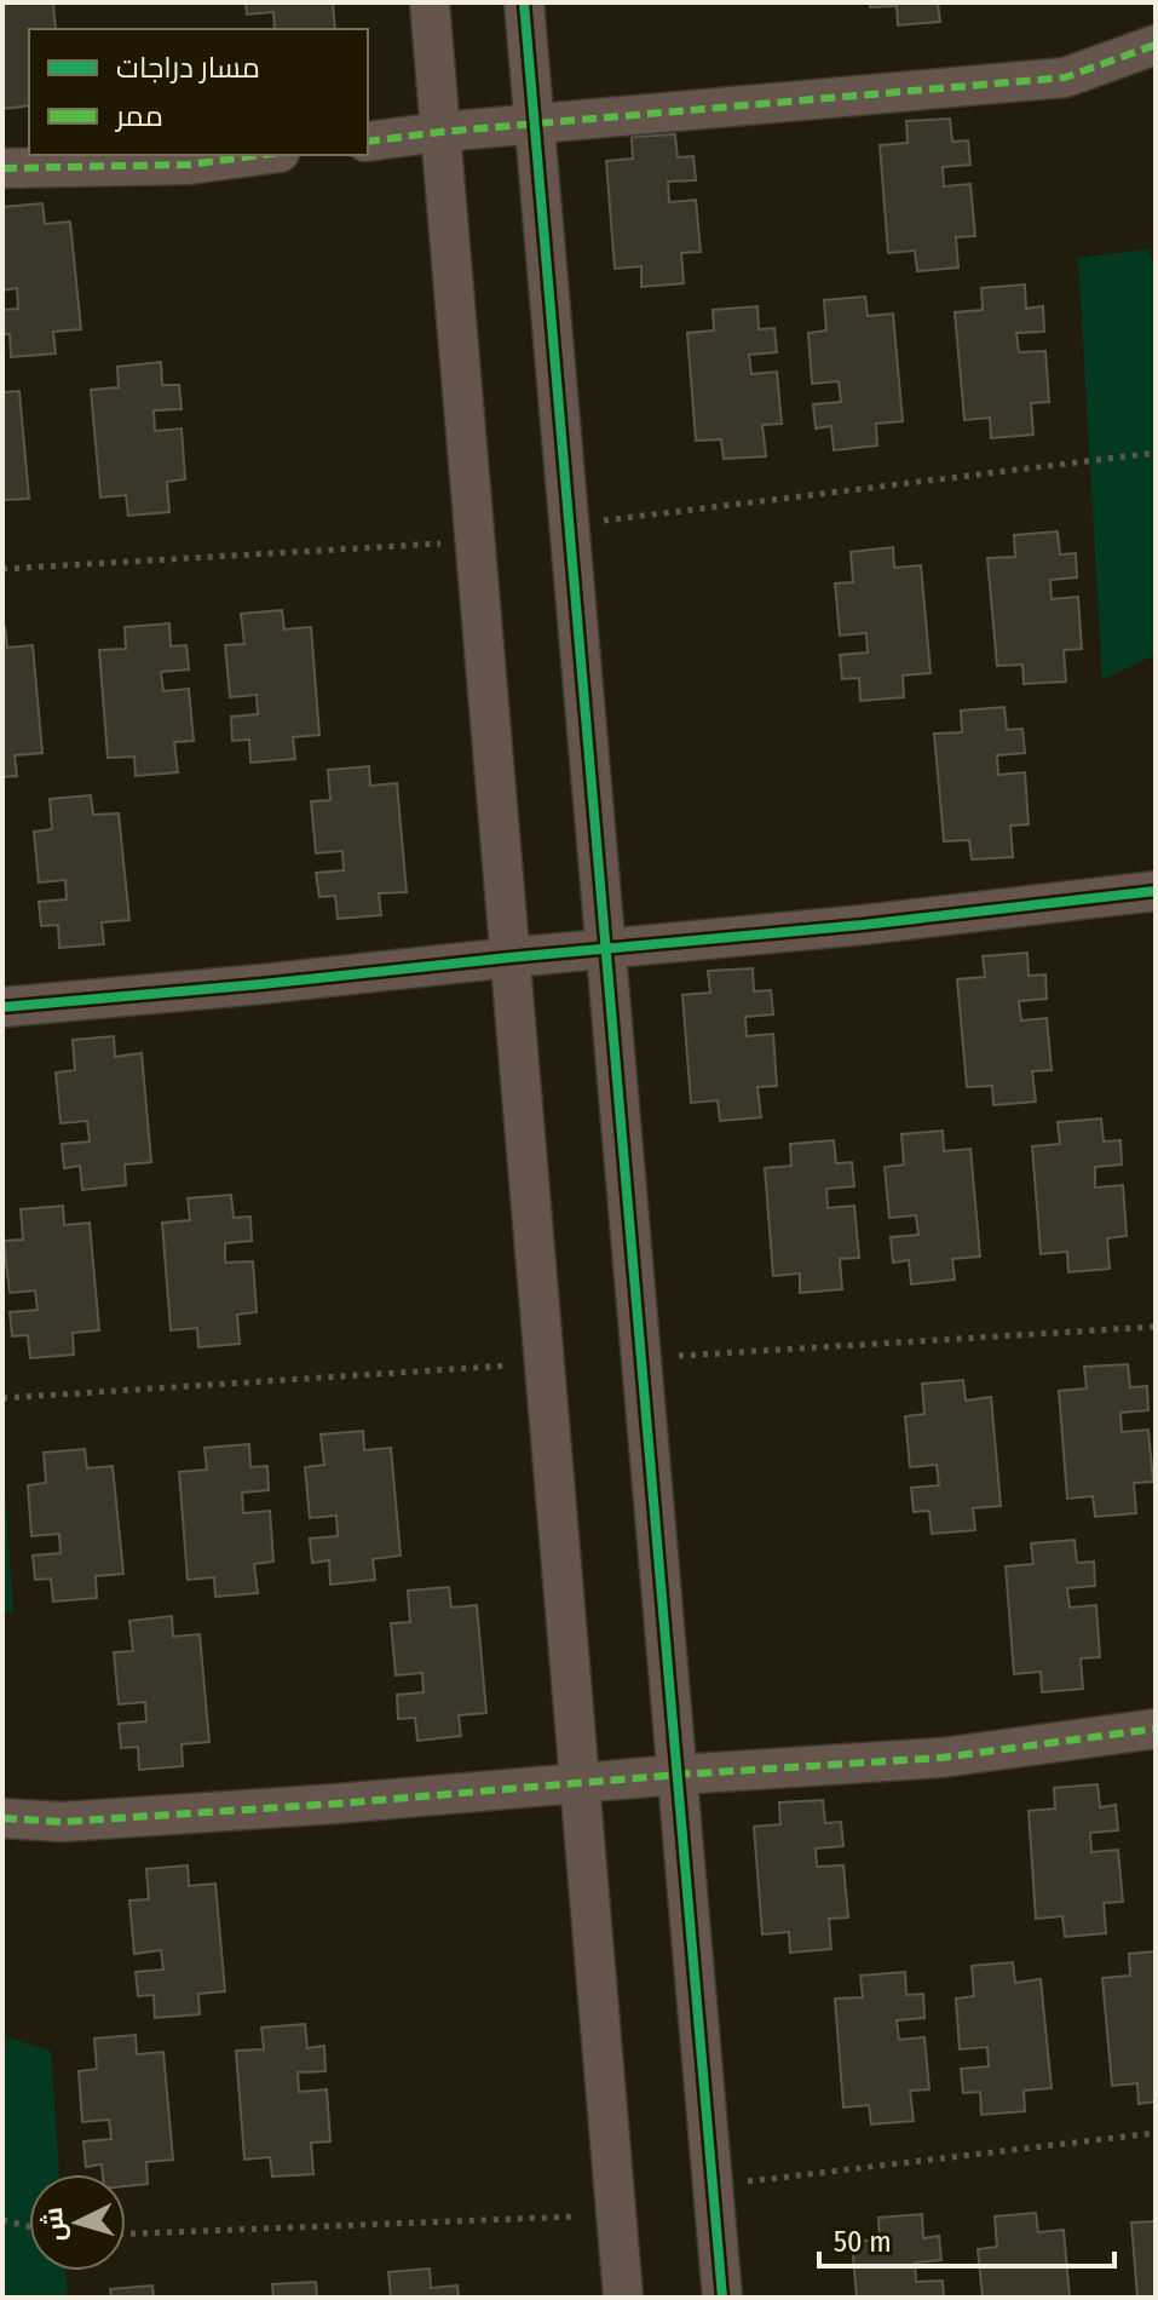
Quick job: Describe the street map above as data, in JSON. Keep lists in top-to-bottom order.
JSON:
{
  "legend": ["مسار دراجات", "ممر"],
  "scale_bar": "50 m",
  "north": "left"
}
